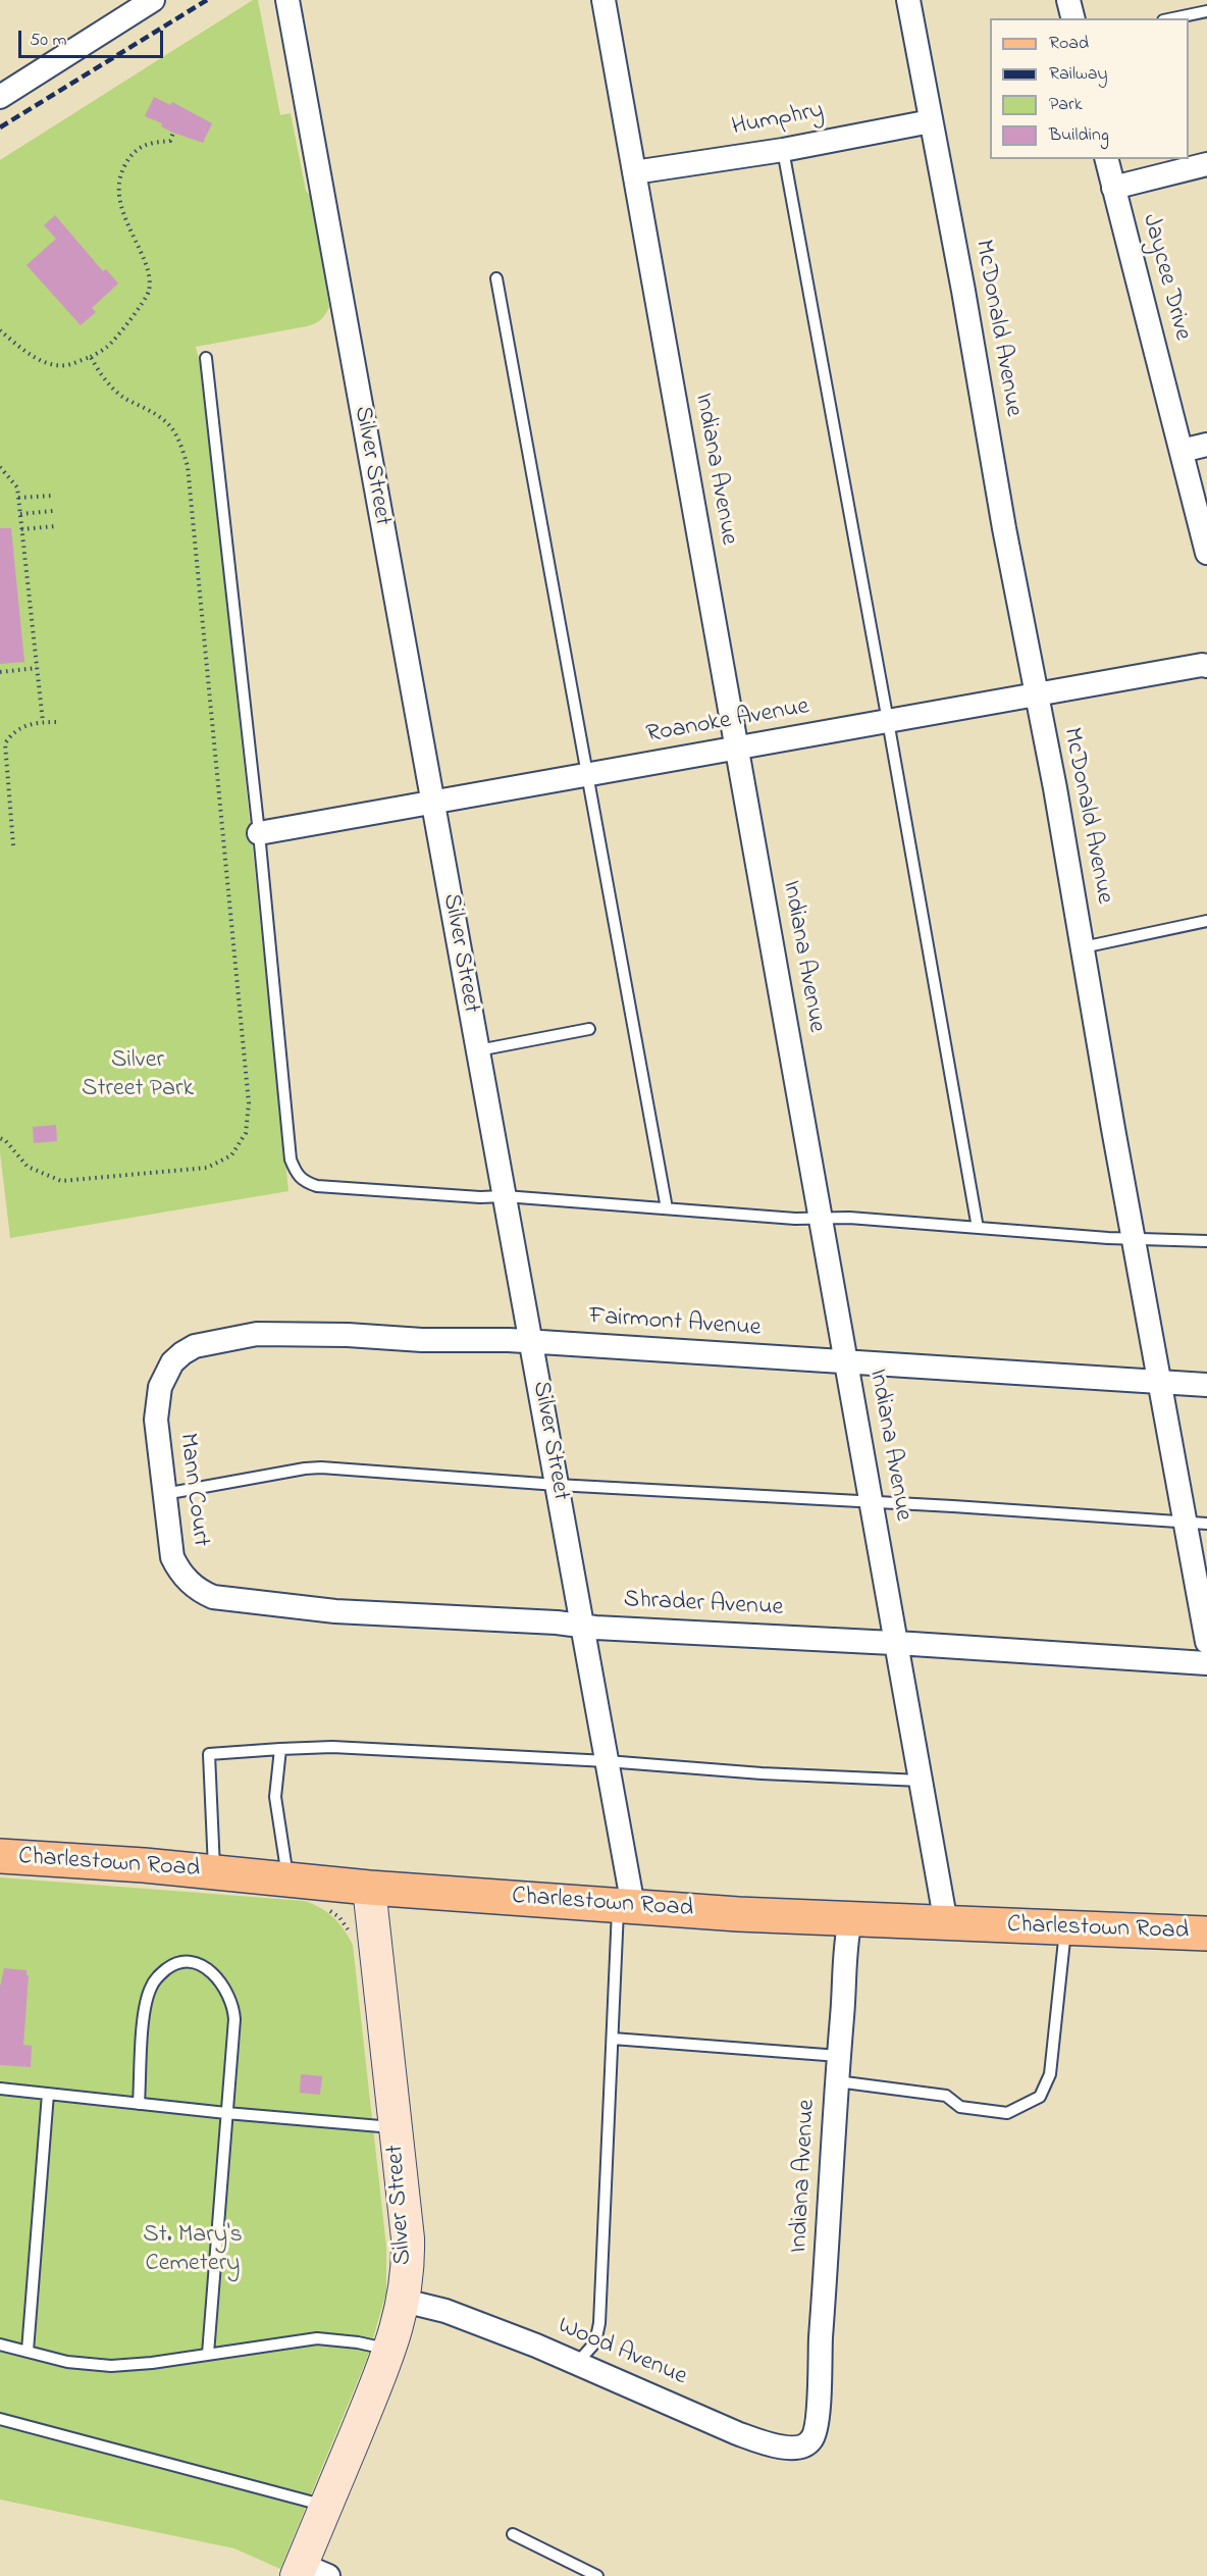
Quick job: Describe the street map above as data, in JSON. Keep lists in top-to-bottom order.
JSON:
{
  "streets": {
    "main road": ["Silver Street", "Charlestown Road"],
    "street": [
      "Humphry",
      "Jaycee Drive",
      "McDonald Avenue",
      "Indiana Avenue",
      "Roanoke Avenue",
      "Fairmont Avenue",
      "Mann Court",
      "Shrader Avenue",
      "Wood Avenue"
    ]
  },
  "crossings": [
    ["Humphry", "McDonald Avenue"],
    ["Humphry", "Indiana Avenue"],
    ["McDonald Avenue", "Roanoke Avenue"],
    ["McDonald Avenue", "Fairmont Avenue"],
    ["Silver Street", "Roanoke Avenue"],
    ["Silver Street", "Fairmont Avenue"],
    ["Silver Street", "Shrader Avenue"],
    ["Silver Street", "Charlestown Road"],
    ["Silver Street", "Wood Avenue"],
    ["Indiana Avenue", "Roanoke Avenue"],
    ["Indiana Avenue", "Fairmont Avenue"],
    ["Indiana Avenue", "Shrader Avenue"],
    ["Indiana Avenue", "Charlestown Road"],
    ["Indiana Avenue", "Wood Avenue"],
    ["Fairmont Avenue", "Mann Court"],
    ["Mann Court", "Shrader Avenue"]
  ],
  "parks": ["Silver Street Park", "St. Mary's Cemetery"],
  "legend": [
    "Road",
    "Railway",
    "Park",
    "Building"
  ],
  "scale_bar": "50 m"
}
